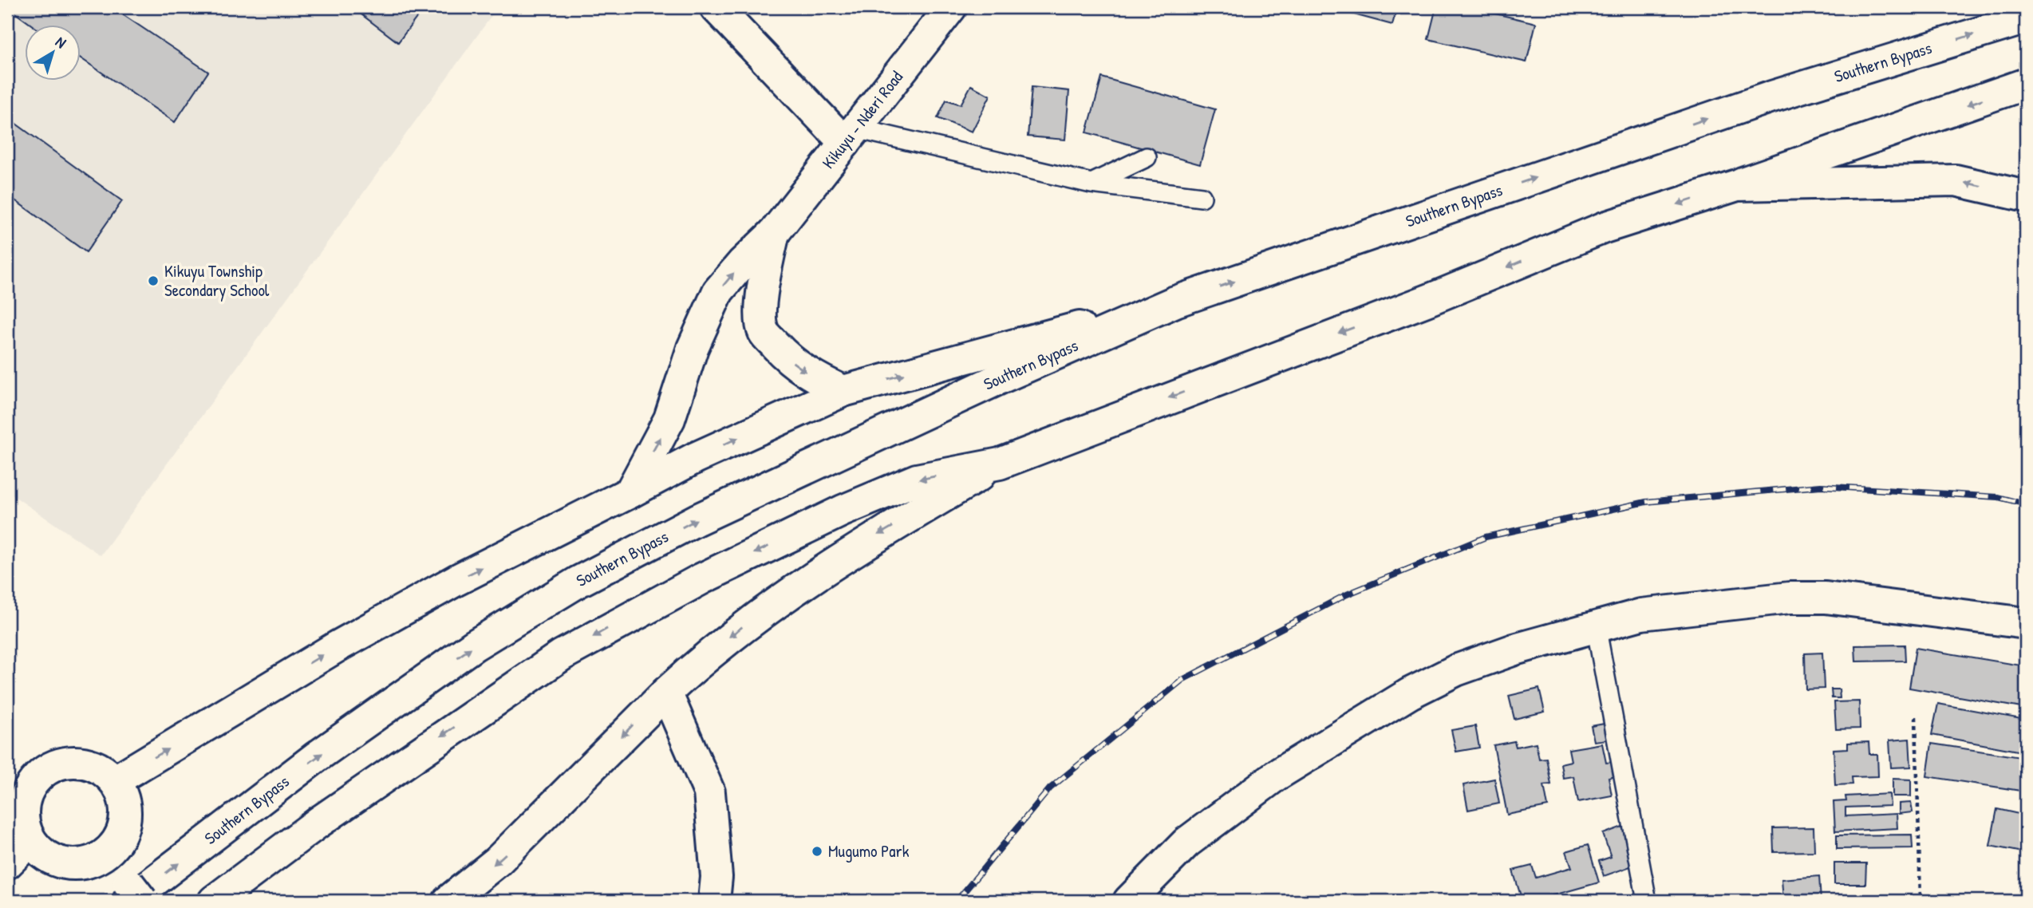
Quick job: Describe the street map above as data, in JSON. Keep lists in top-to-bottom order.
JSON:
{
  "streets": {
    "main road": ["Southern Bypass", "Kikuyu - Nderi Road"]
  },
  "one_way": ["Kikuyu - Nderi Road"],
  "places": ["Kikuyu Township Secondary School", "Mugumo Park"],
  "north": "top right"
}
